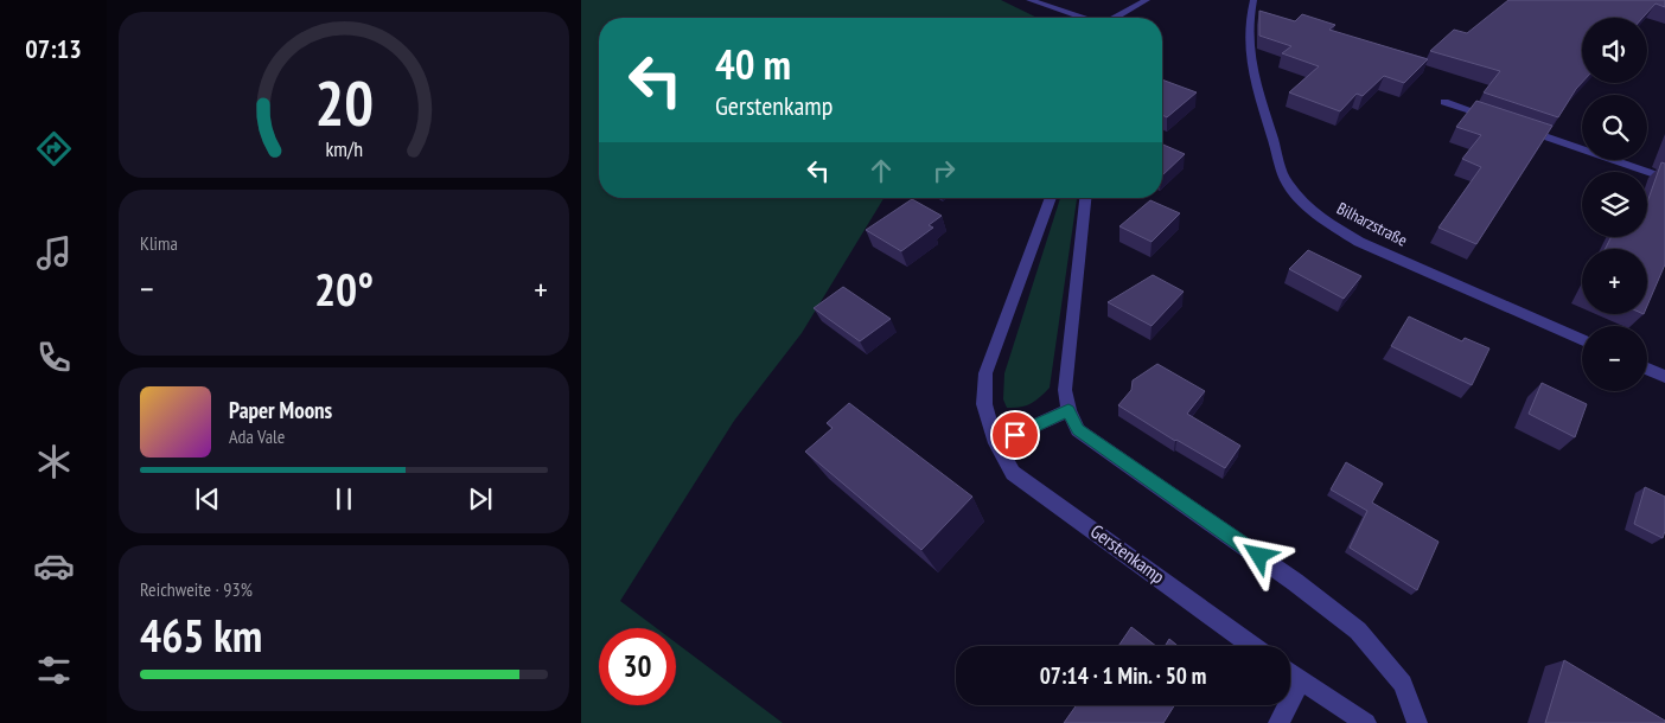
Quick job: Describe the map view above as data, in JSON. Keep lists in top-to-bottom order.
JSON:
{
  "streets": {
    "street": ["Bilharzstraße", "Gerstenkamp"]
  },
  "page": {
    "tabs": "07:13",
    "map_buttons": ["+", "−"],
    "turn": ["40 m", "Gerstenkamp"],
    "tile": [
      "Klima",
      ["Reichweite · 93%", "465 km"]
    ],
    "heat": ["−", "20°", "+"],
    "song": ["Paper Moons", "Ada Vale"],
    "limit": "30",
    "trip": "07:14 · 1 Min. · 50 m",
    "gauge": ["20", "km/h"]
  }
}
